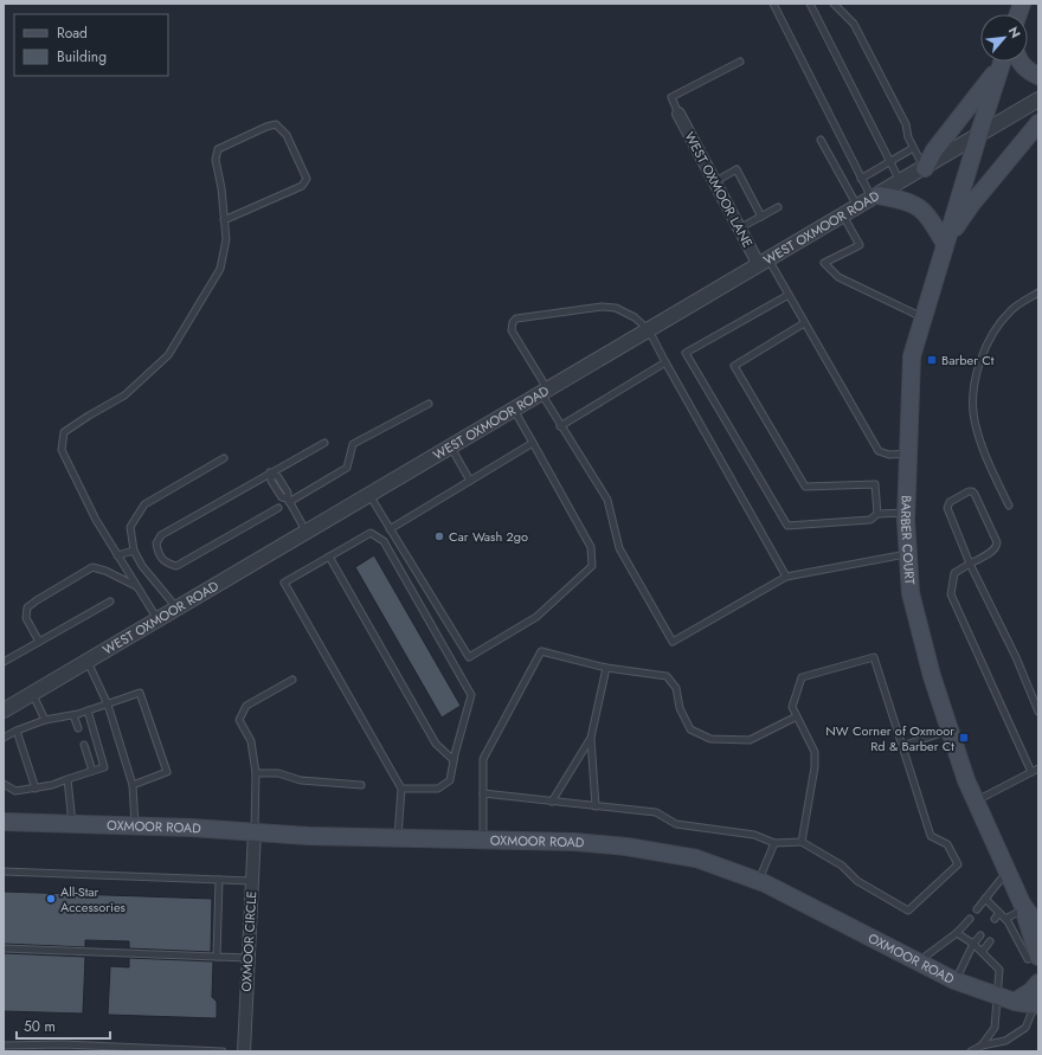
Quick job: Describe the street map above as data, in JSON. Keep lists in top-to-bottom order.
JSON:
{
  "streets": {
    "main road": ["BARBER COURT", "OXMOOR ROAD"],
    "street": ["WEST OXMOOR LANE", "WEST OXMOOR ROAD", "OXMOOR CIRCLE"]
  },
  "crossings": [
    ["WEST OXMOOR LANE", "WEST OXMOOR ROAD"],
    ["WEST OXMOOR ROAD", "BARBER COURT"],
    ["OXMOOR ROAD", "OXMOOR CIRCLE"]
  ],
  "places": {
    "transit": ["Barber Ct", "NW Corner of Oxmoor Rd & Barber Ct"],
    "other": ["Car Wash 2go", "All-Star Accessories"]
  },
  "legend": ["Road", "Building"],
  "scale_bar": "50 m",
  "north": "top right"
}
